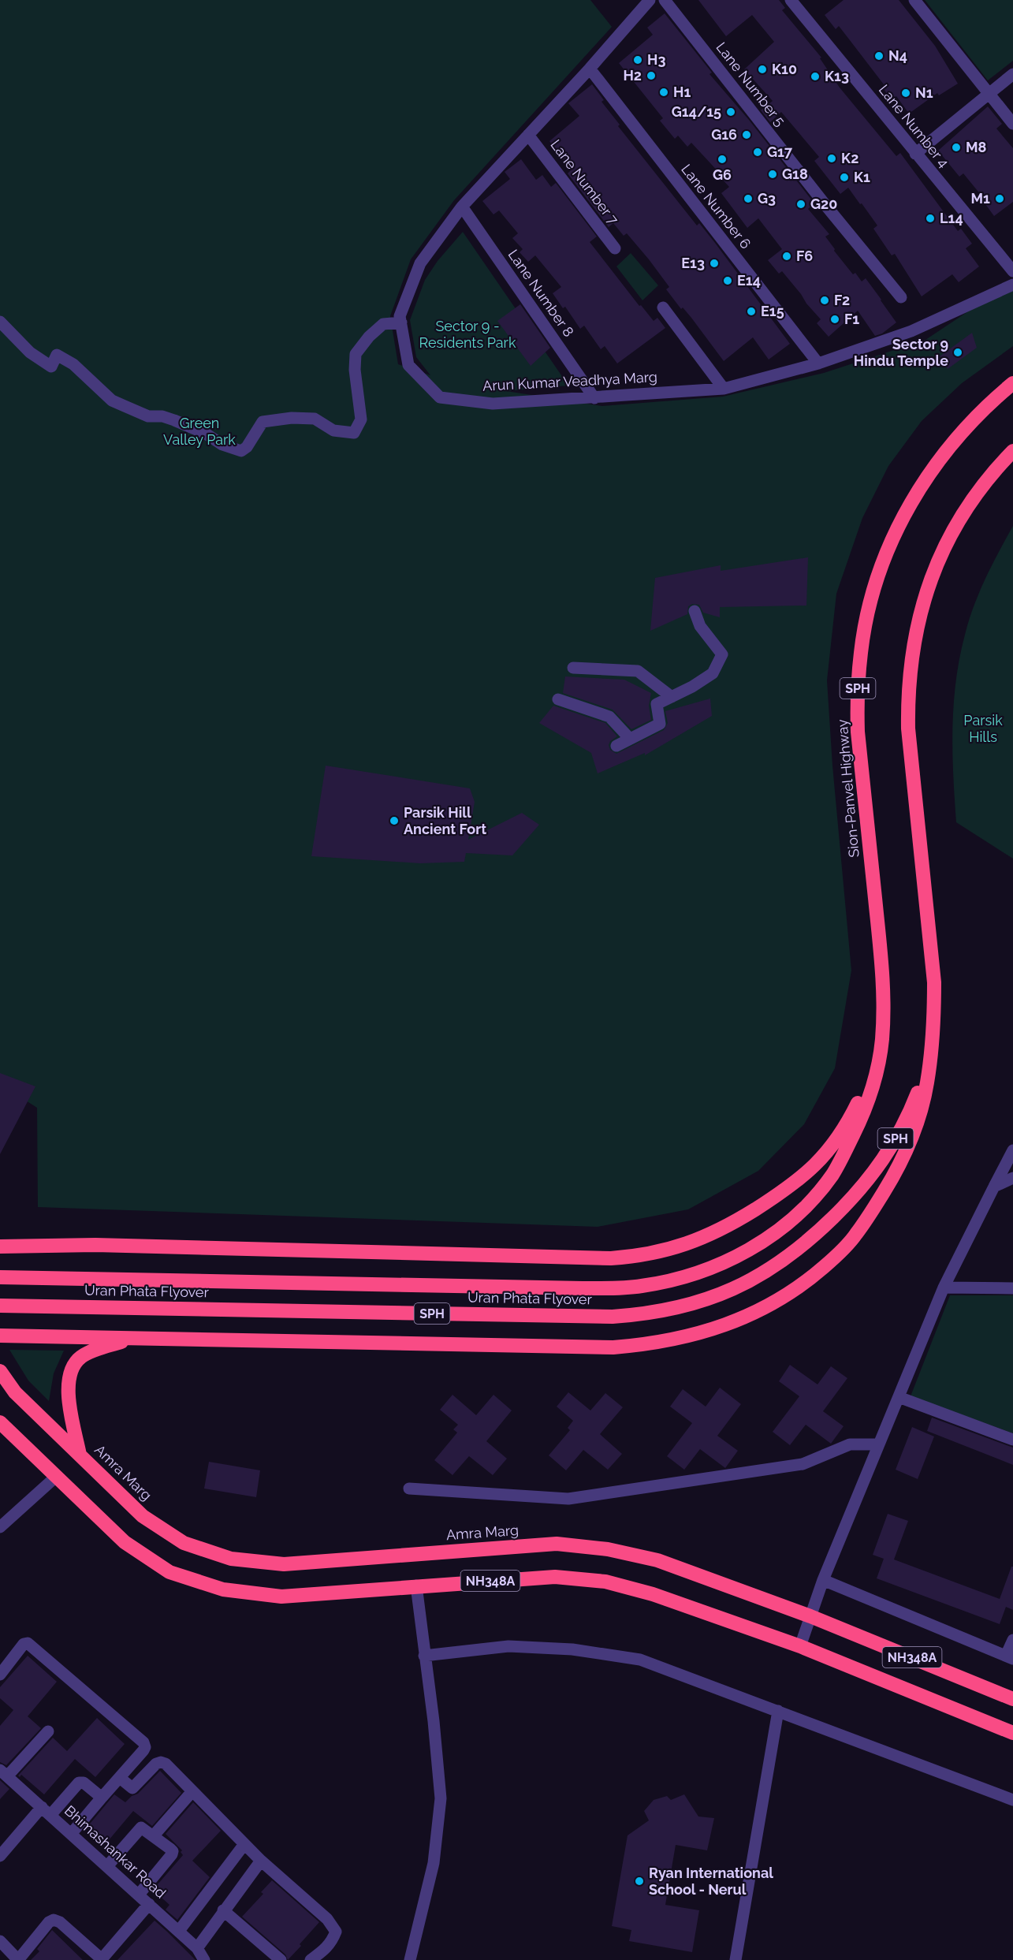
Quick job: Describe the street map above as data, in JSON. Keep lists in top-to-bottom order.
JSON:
{
  "streets": {
    "highway": [
      "SPH",
      "Sion-Panvel Highway",
      "Uran Phata Flyover",
      "Amra Marg",
      "NH348A"
    ],
    "street": [
      "Lane Number 5",
      "Lane Number 4",
      "Lane Number 7",
      "Lane Number 6",
      "Lane Number 8",
      "Arun Kumar Veadhya Marg",
      "Bhimashankar Road"
    ]
  },
  "crossings": [
    ["Lane Number 7", "Arun Kumar Veadhya Marg"],
    ["Lane Number 6", "Arun Kumar Veadhya Marg"],
    ["Lane Number 8", "Arun Kumar Veadhya Marg"],
    ["SPH", "Uran Phata Flyover"],
    ["Sion-Panvel Highway", "Uran Phata Flyover"]
  ],
  "parks": ["Sector 9 - Residents Park", "Green Valley Park", "Parsik Hills"],
  "places": [
    "N4",
    "H3",
    "K10",
    "H2",
    "K13",
    "H1",
    "N1",
    "G14/15",
    "G16",
    "M8",
    "G17",
    "K2",
    "G6",
    "G18",
    "K1",
    "G3",
    "M1",
    "G20",
    "L14",
    "F6",
    "E13",
    "E14",
    "F2",
    "E15",
    "F1",
    "Sector 9 Hindu Temple",
    "Parsik Hill Ancient Fort",
    "Ryan International School - Nerul"
  ]
}
